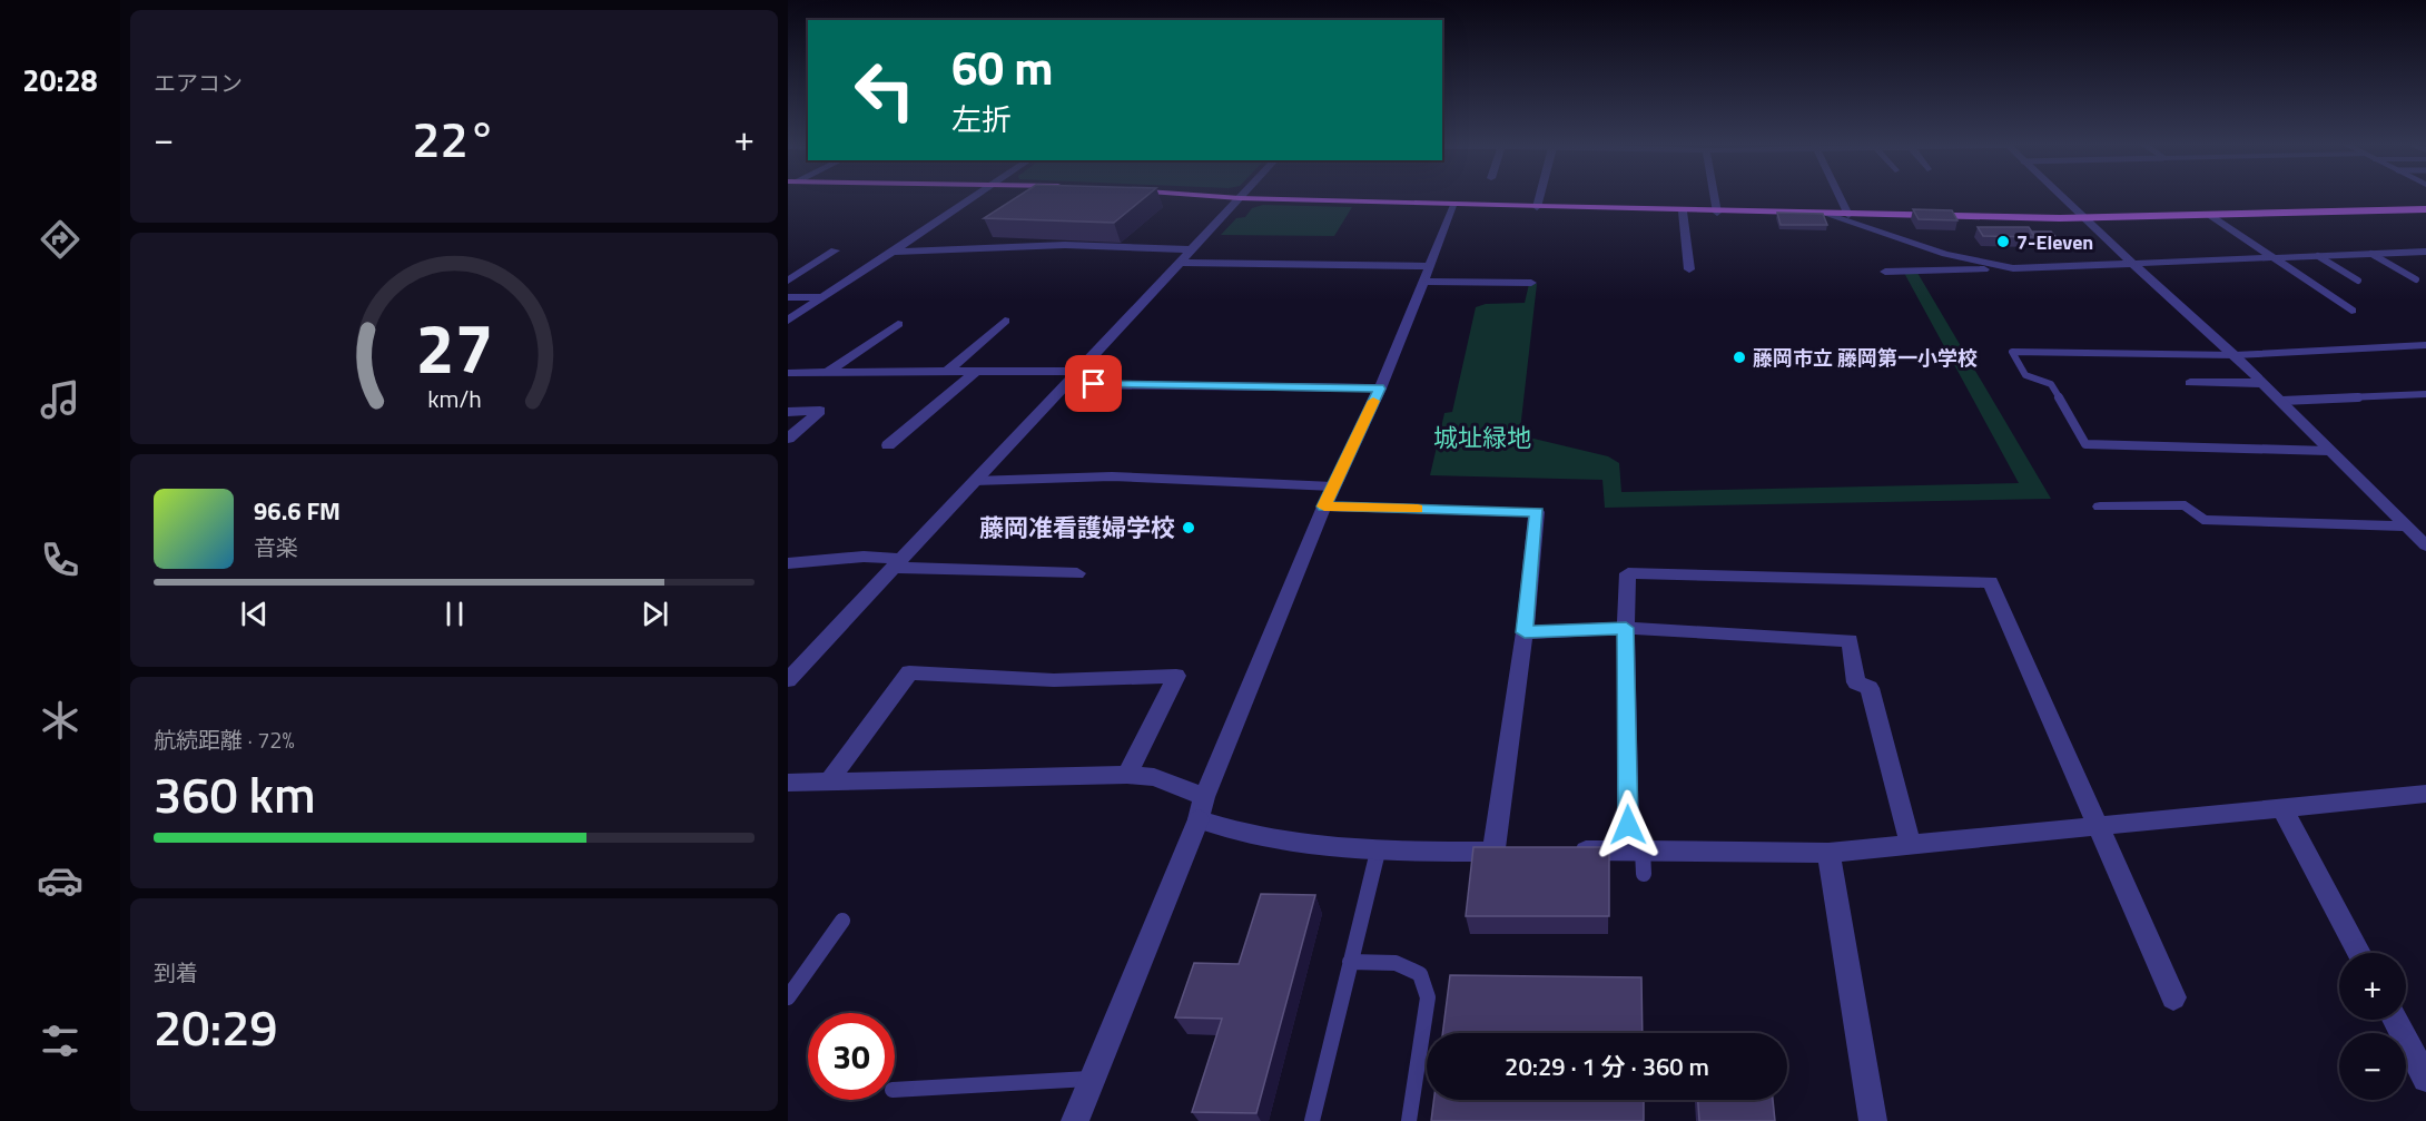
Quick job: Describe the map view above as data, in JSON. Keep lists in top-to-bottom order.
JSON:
{
  "parks": ["城址緑地"],
  "places": ["7-Eleven", "藤岡市立 藤岡第一小学校", "藤岡准看護婦学校"],
  "page": {
    "tabs": "20:28",
    "tile": [
      "エアコン",
      ["航続距離 · 72%", "360 km"],
      ["到着", "20:29"]
    ],
    "turn": ["60 m", "左折"],
    "heat": ["−", "22°", "+"],
    "song": ["96.6 FM", "音楽"],
    "map_buttons": ["+", "−"],
    "limit": "30",
    "trip": "20:29 · 1 分 · 360 m",
    "gauge": ["27", "km/h"]
  }
}
